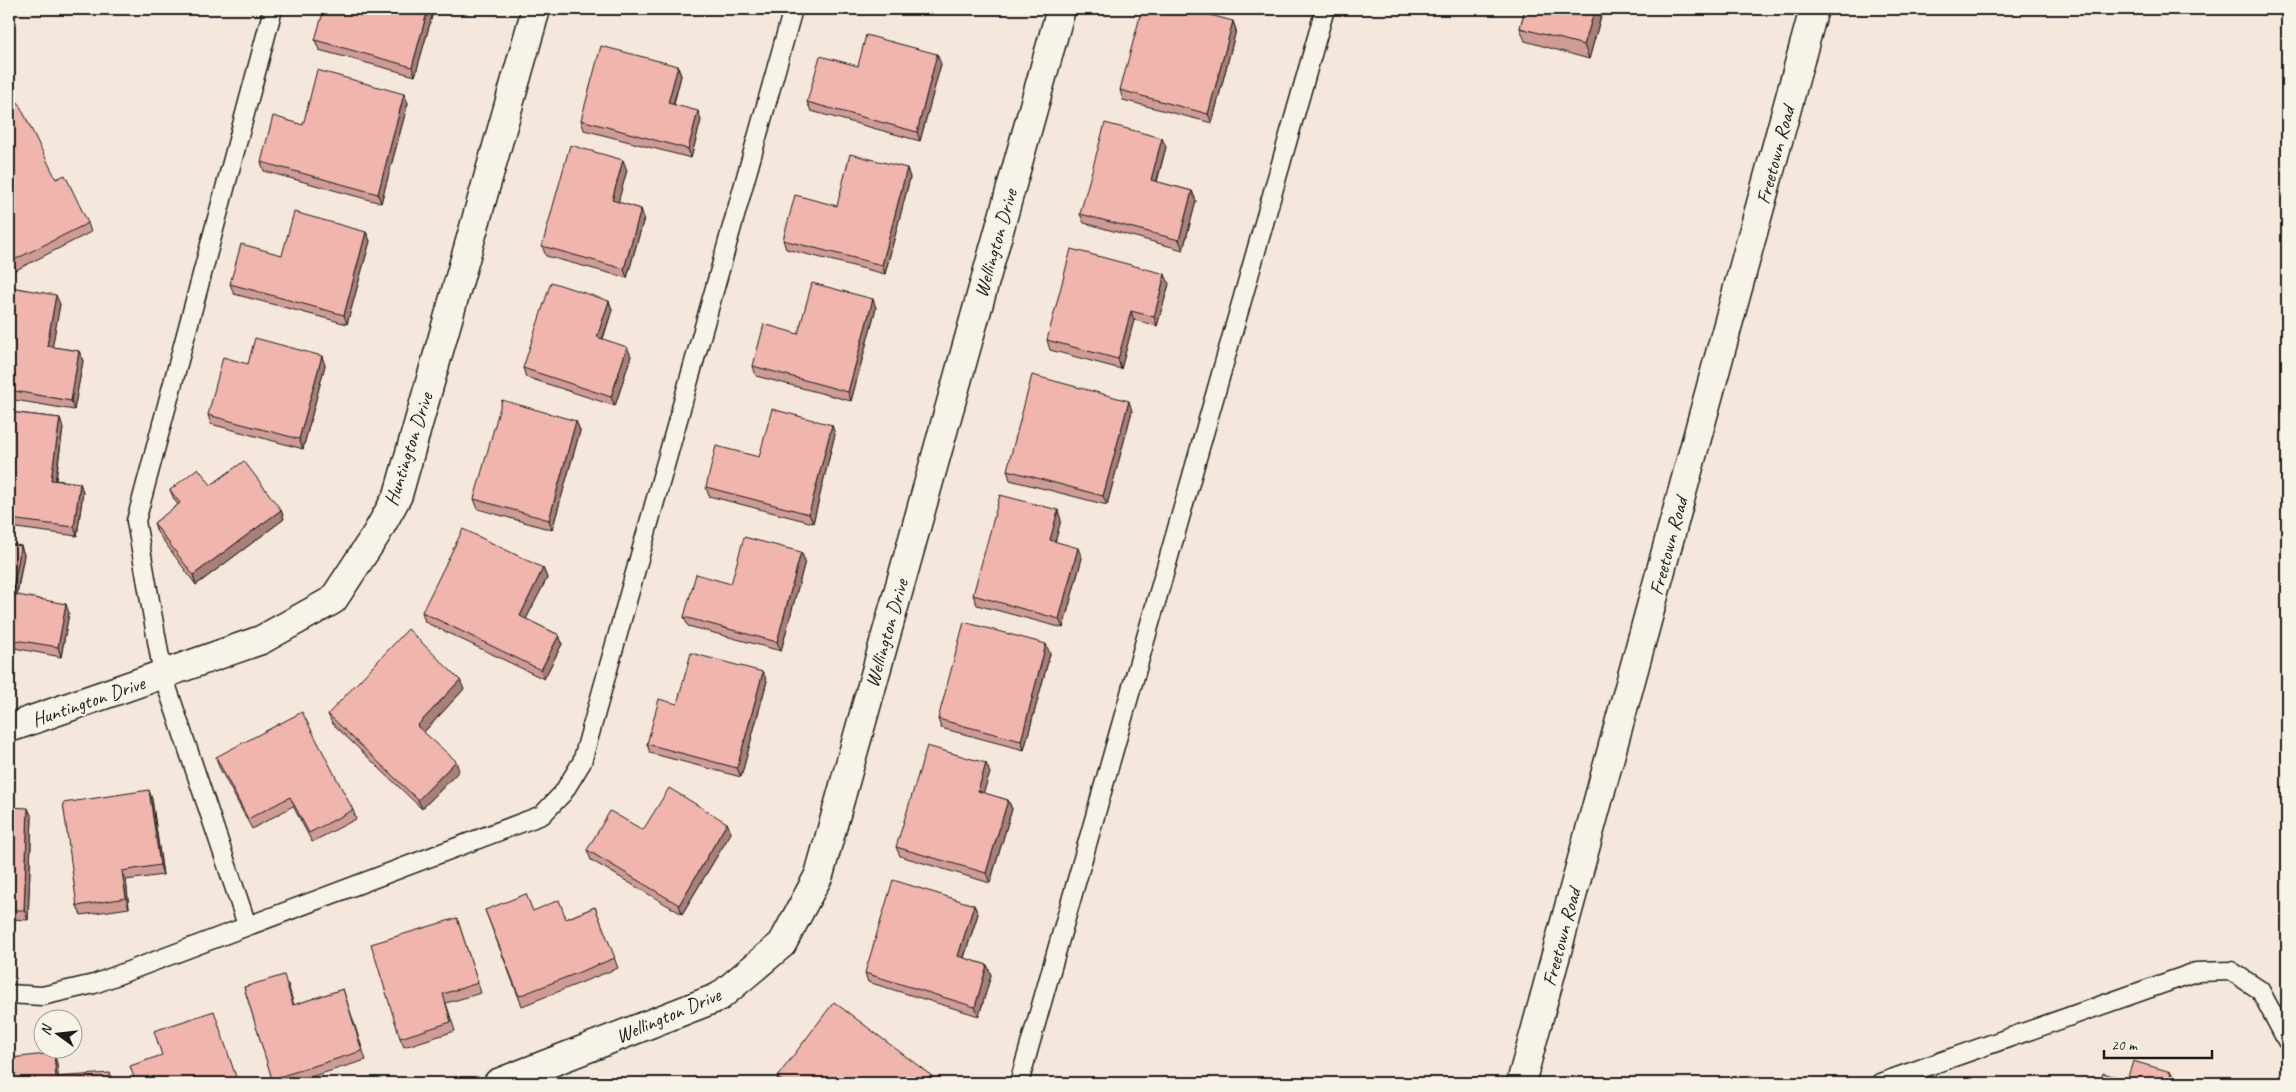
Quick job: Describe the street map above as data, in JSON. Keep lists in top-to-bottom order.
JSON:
{
  "streets": {
    "street": ["Freetown Road", "Wellington Drive", "Huntington Drive"]
  },
  "scale_bar": "20 m",
  "north": "left"
}
